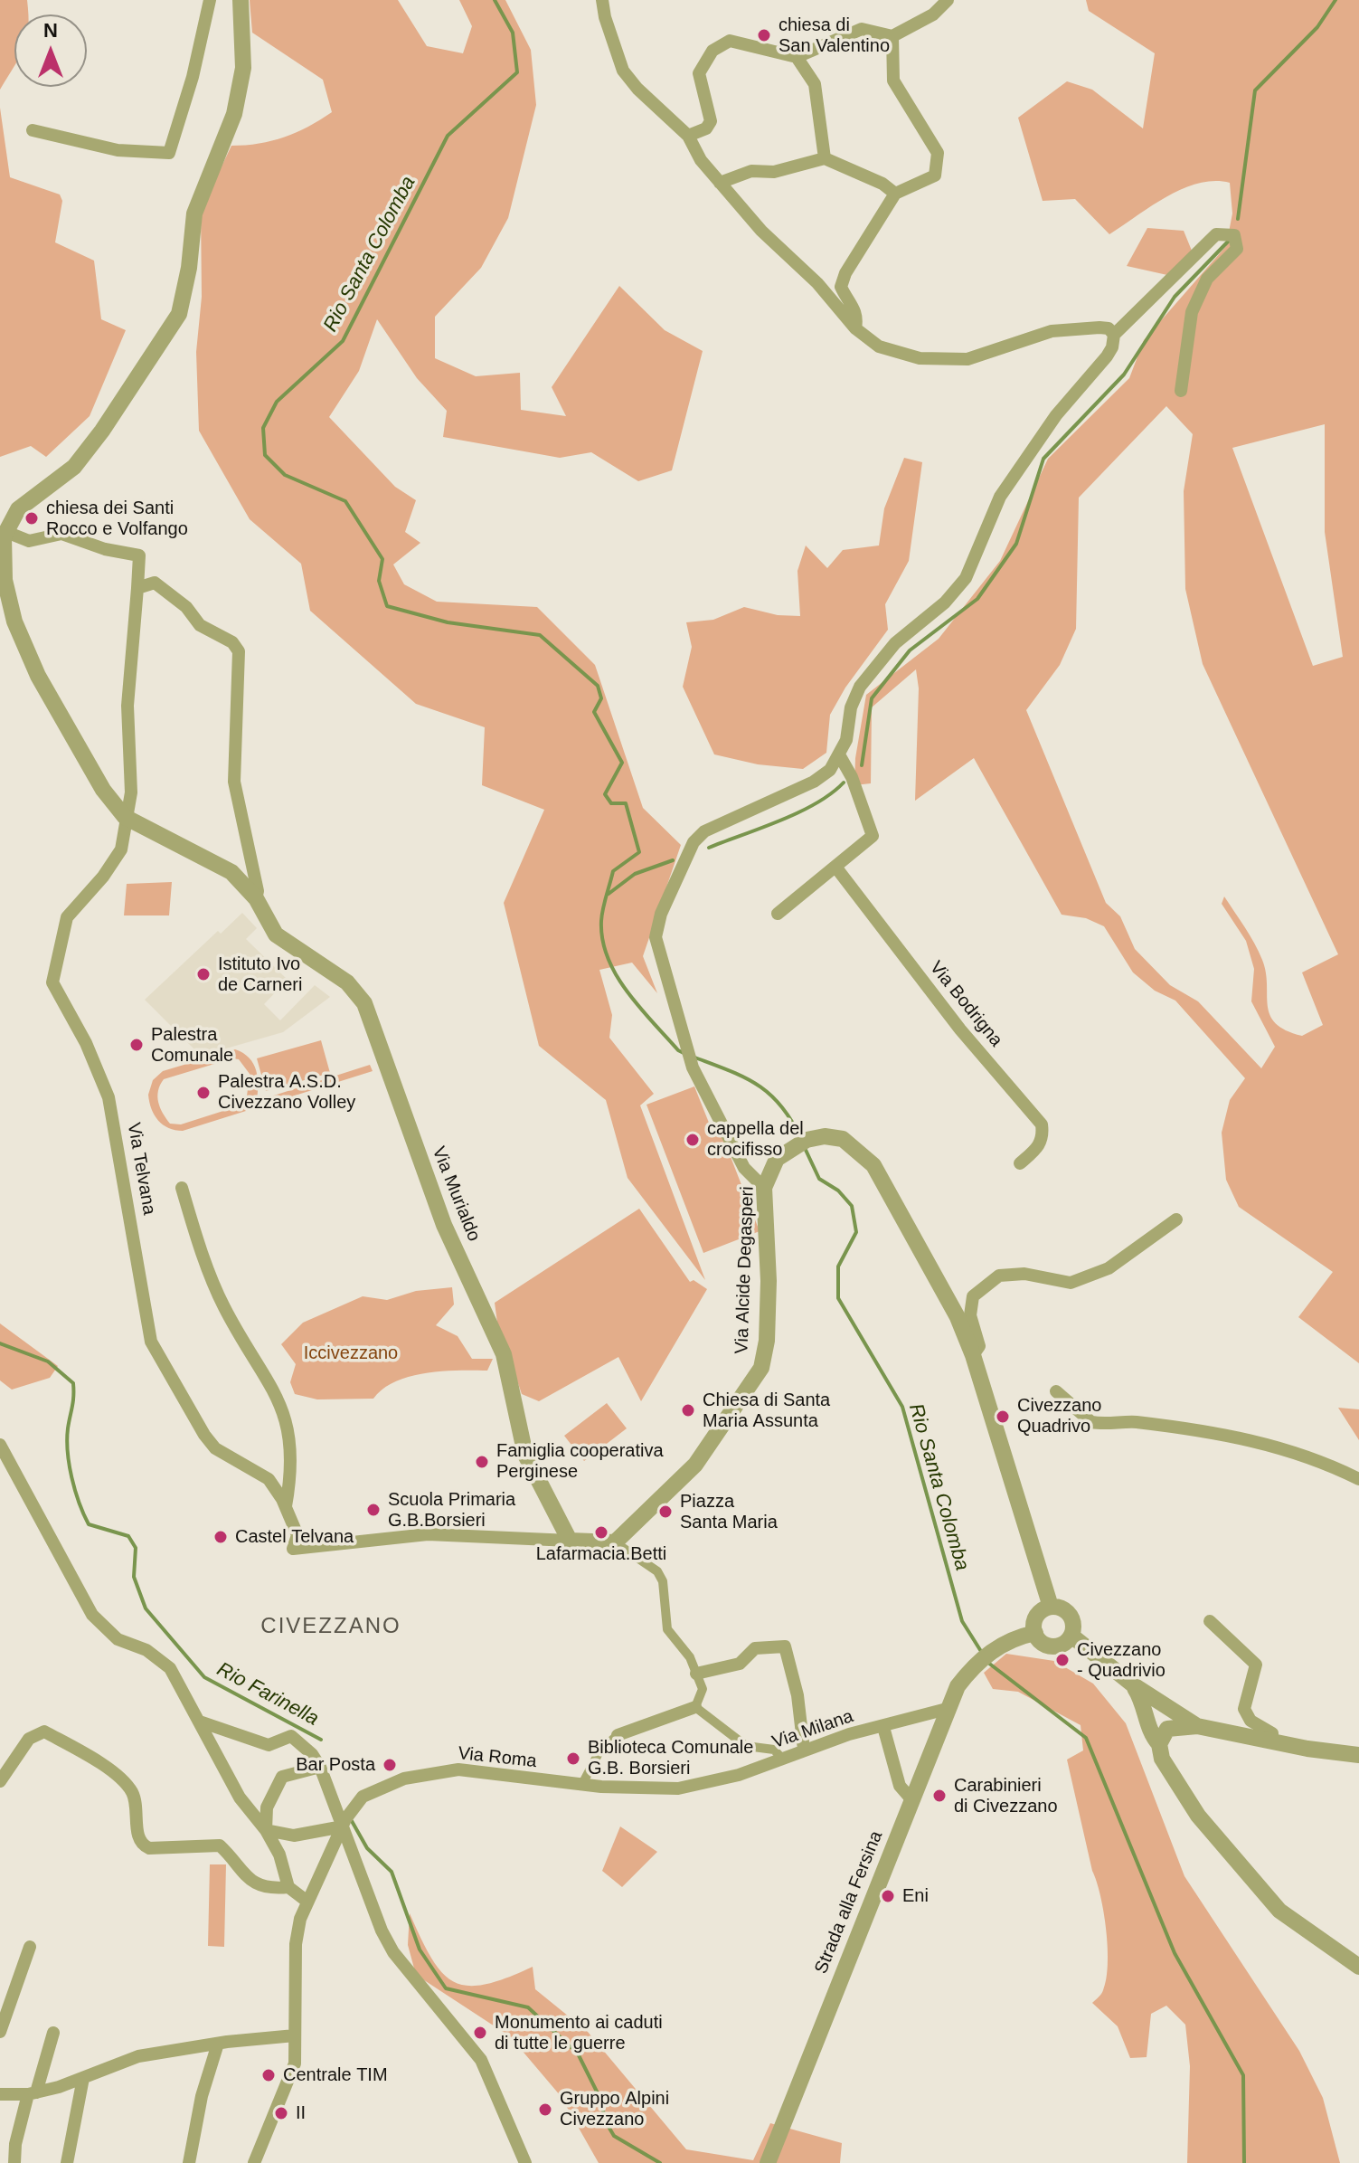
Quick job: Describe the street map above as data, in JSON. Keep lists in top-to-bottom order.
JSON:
{
  "streets": {
    "street": [
      "Via Bodrigna",
      "Via Telvana",
      "Via Murialdo",
      "Via Alcide Degasperi",
      "Via Milana",
      "Via Roma",
      "Strada alla Fersina"
    ]
  },
  "crossings": [
    ["Via Telvana", "Via Murialdo"],
    ["Via Telvana", "Via Alcide Degasperi"],
    ["Via Alcide Degasperi", "Strada alla Fersina"],
    ["Via Milana", "Via Roma"],
    ["Via Milana", "Strada alla Fersina"]
  ],
  "districts": ["CIVEZZANO"],
  "water": ["Rio Santa Colomba", "Rio Farinella"],
  "parks": ["Iccivezzano"],
  "places": [
    "chiesa di San Valentino",
    "chiesa dei Santi Rocco e Volfango",
    "Istituto Ivo de Carneri",
    "Palestra Comunale",
    "Palestra A.S.D. Civezzano Volley",
    "cappella del crocifisso",
    "Chiesa di Santa Maria Assunta",
    "Civezzano Quadrivo",
    "Famiglia cooperativa Perginese",
    "Scuola Primaria G.B.Borsieri",
    "Piazza Santa Maria",
    "Lafarmacia.Betti",
    "Castel Telvana",
    "Civezzano - Quadrivio",
    "Biblioteca Comunale G.B. Borsieri",
    "Bar Posta",
    "Carabinieri di Civezzano",
    "Eni",
    "Monumento ai caduti di tutte le guerre",
    "Centrale TIM",
    "Gruppo Alpini Civezzano",
    "II"
  ],
  "north": "top"
}
